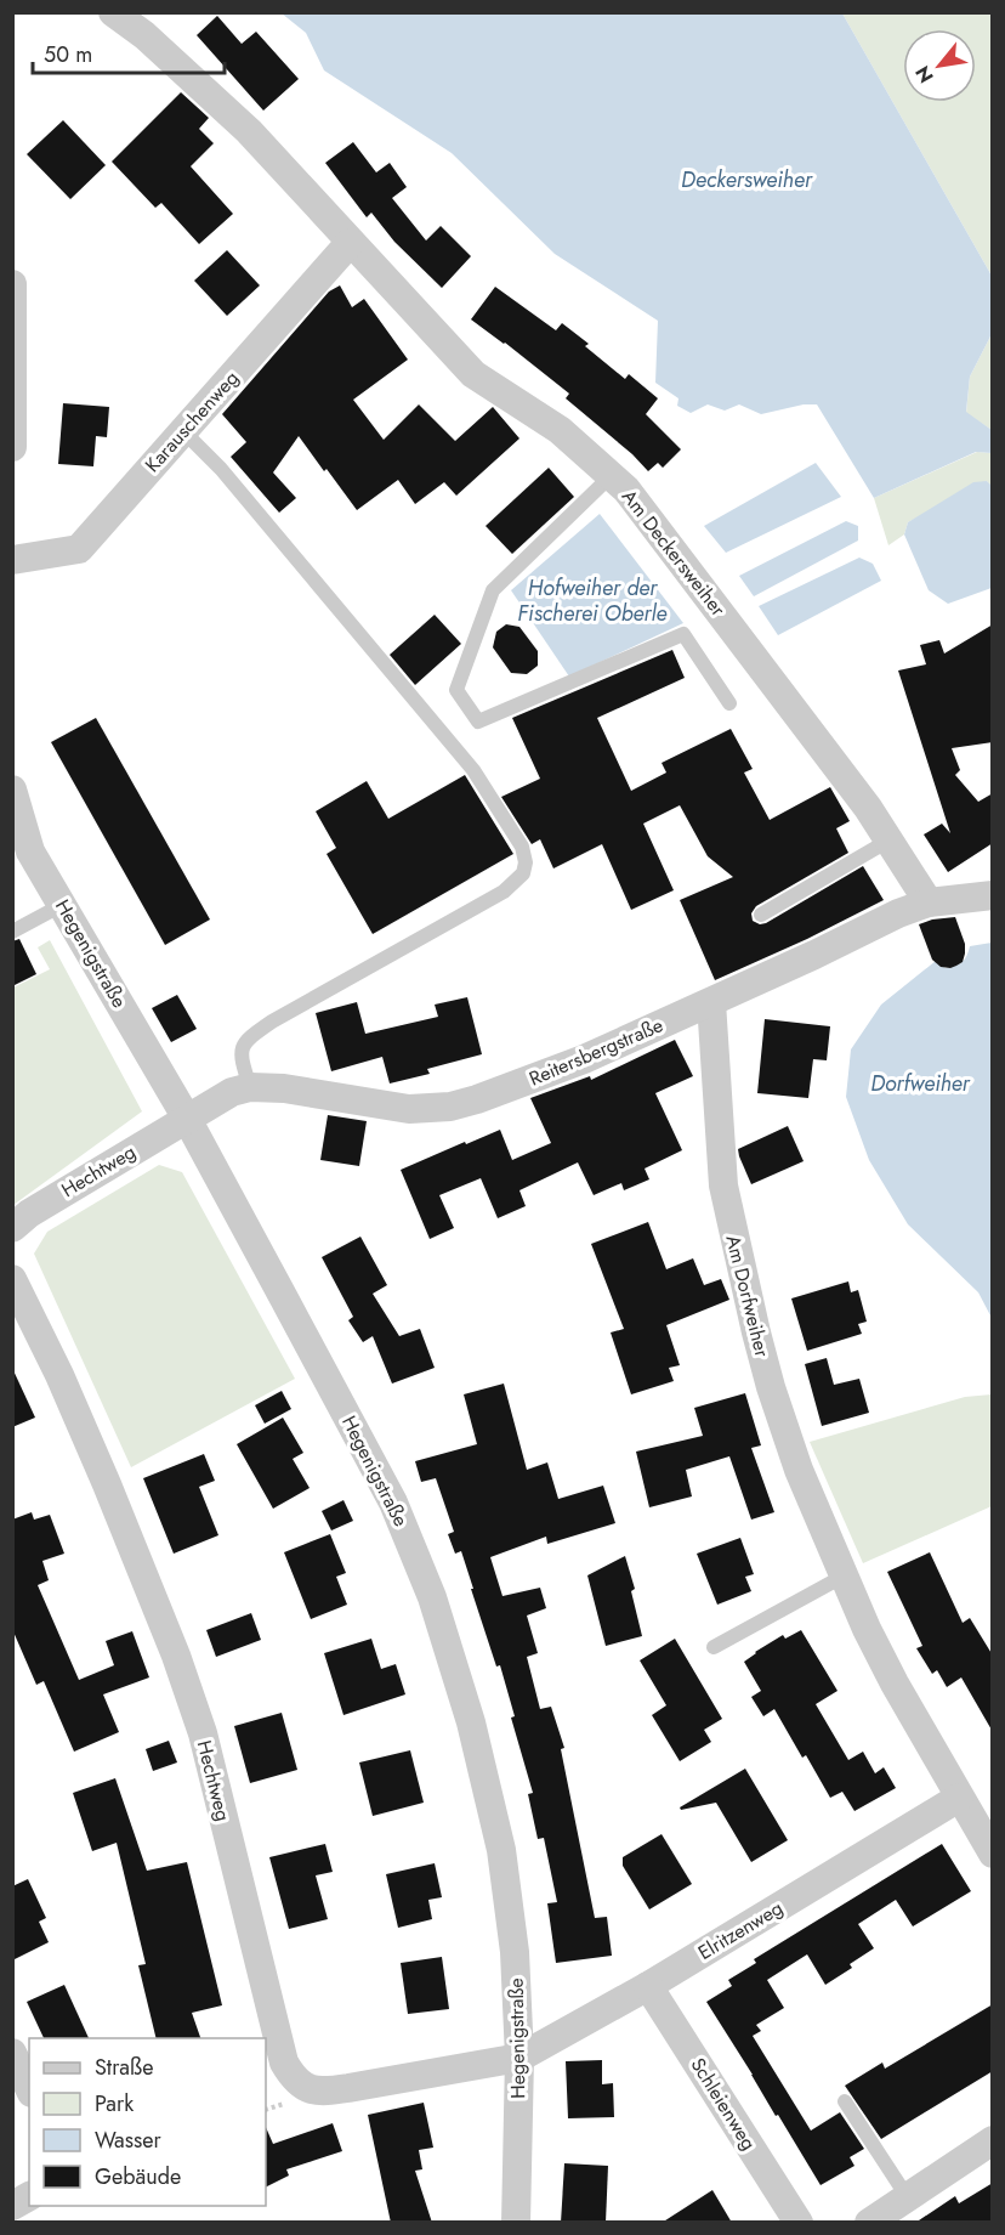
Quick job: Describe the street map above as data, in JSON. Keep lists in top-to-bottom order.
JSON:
{
  "streets": {
    "street": [
      "Karauschenweg",
      "Am Deckersweiher",
      "Hegenigstraße",
      "Reitersbergstraße",
      "Hechtweg",
      "Am Dorfweiher",
      "Elritzenweg",
      "Schleienweg"
    ]
  },
  "crossings": [
    ["Karauschenweg", "Am Deckersweiher"],
    ["Am Deckersweiher", "Reitersbergstraße"],
    ["Hegenigstraße", "Reitersbergstraße"],
    ["Hegenigstraße", "Hechtweg"],
    ["Hegenigstraße", "Elritzenweg"],
    ["Reitersbergstraße", "Hechtweg"],
    ["Reitersbergstraße", "Am Dorfweiher"],
    ["Hechtweg", "Elritzenweg"],
    ["Am Dorfweiher", "Elritzenweg"],
    ["Elritzenweg", "Schleienweg"]
  ],
  "water": ["Deckersweiher", "Hofweiher der Fischerei Oberle", "Dorfweiher"],
  "legend": [
    "Straße",
    "Park",
    "Wasser",
    "Gebäude"
  ],
  "scale_bar": "50 m",
  "north": "bottom left"
}
